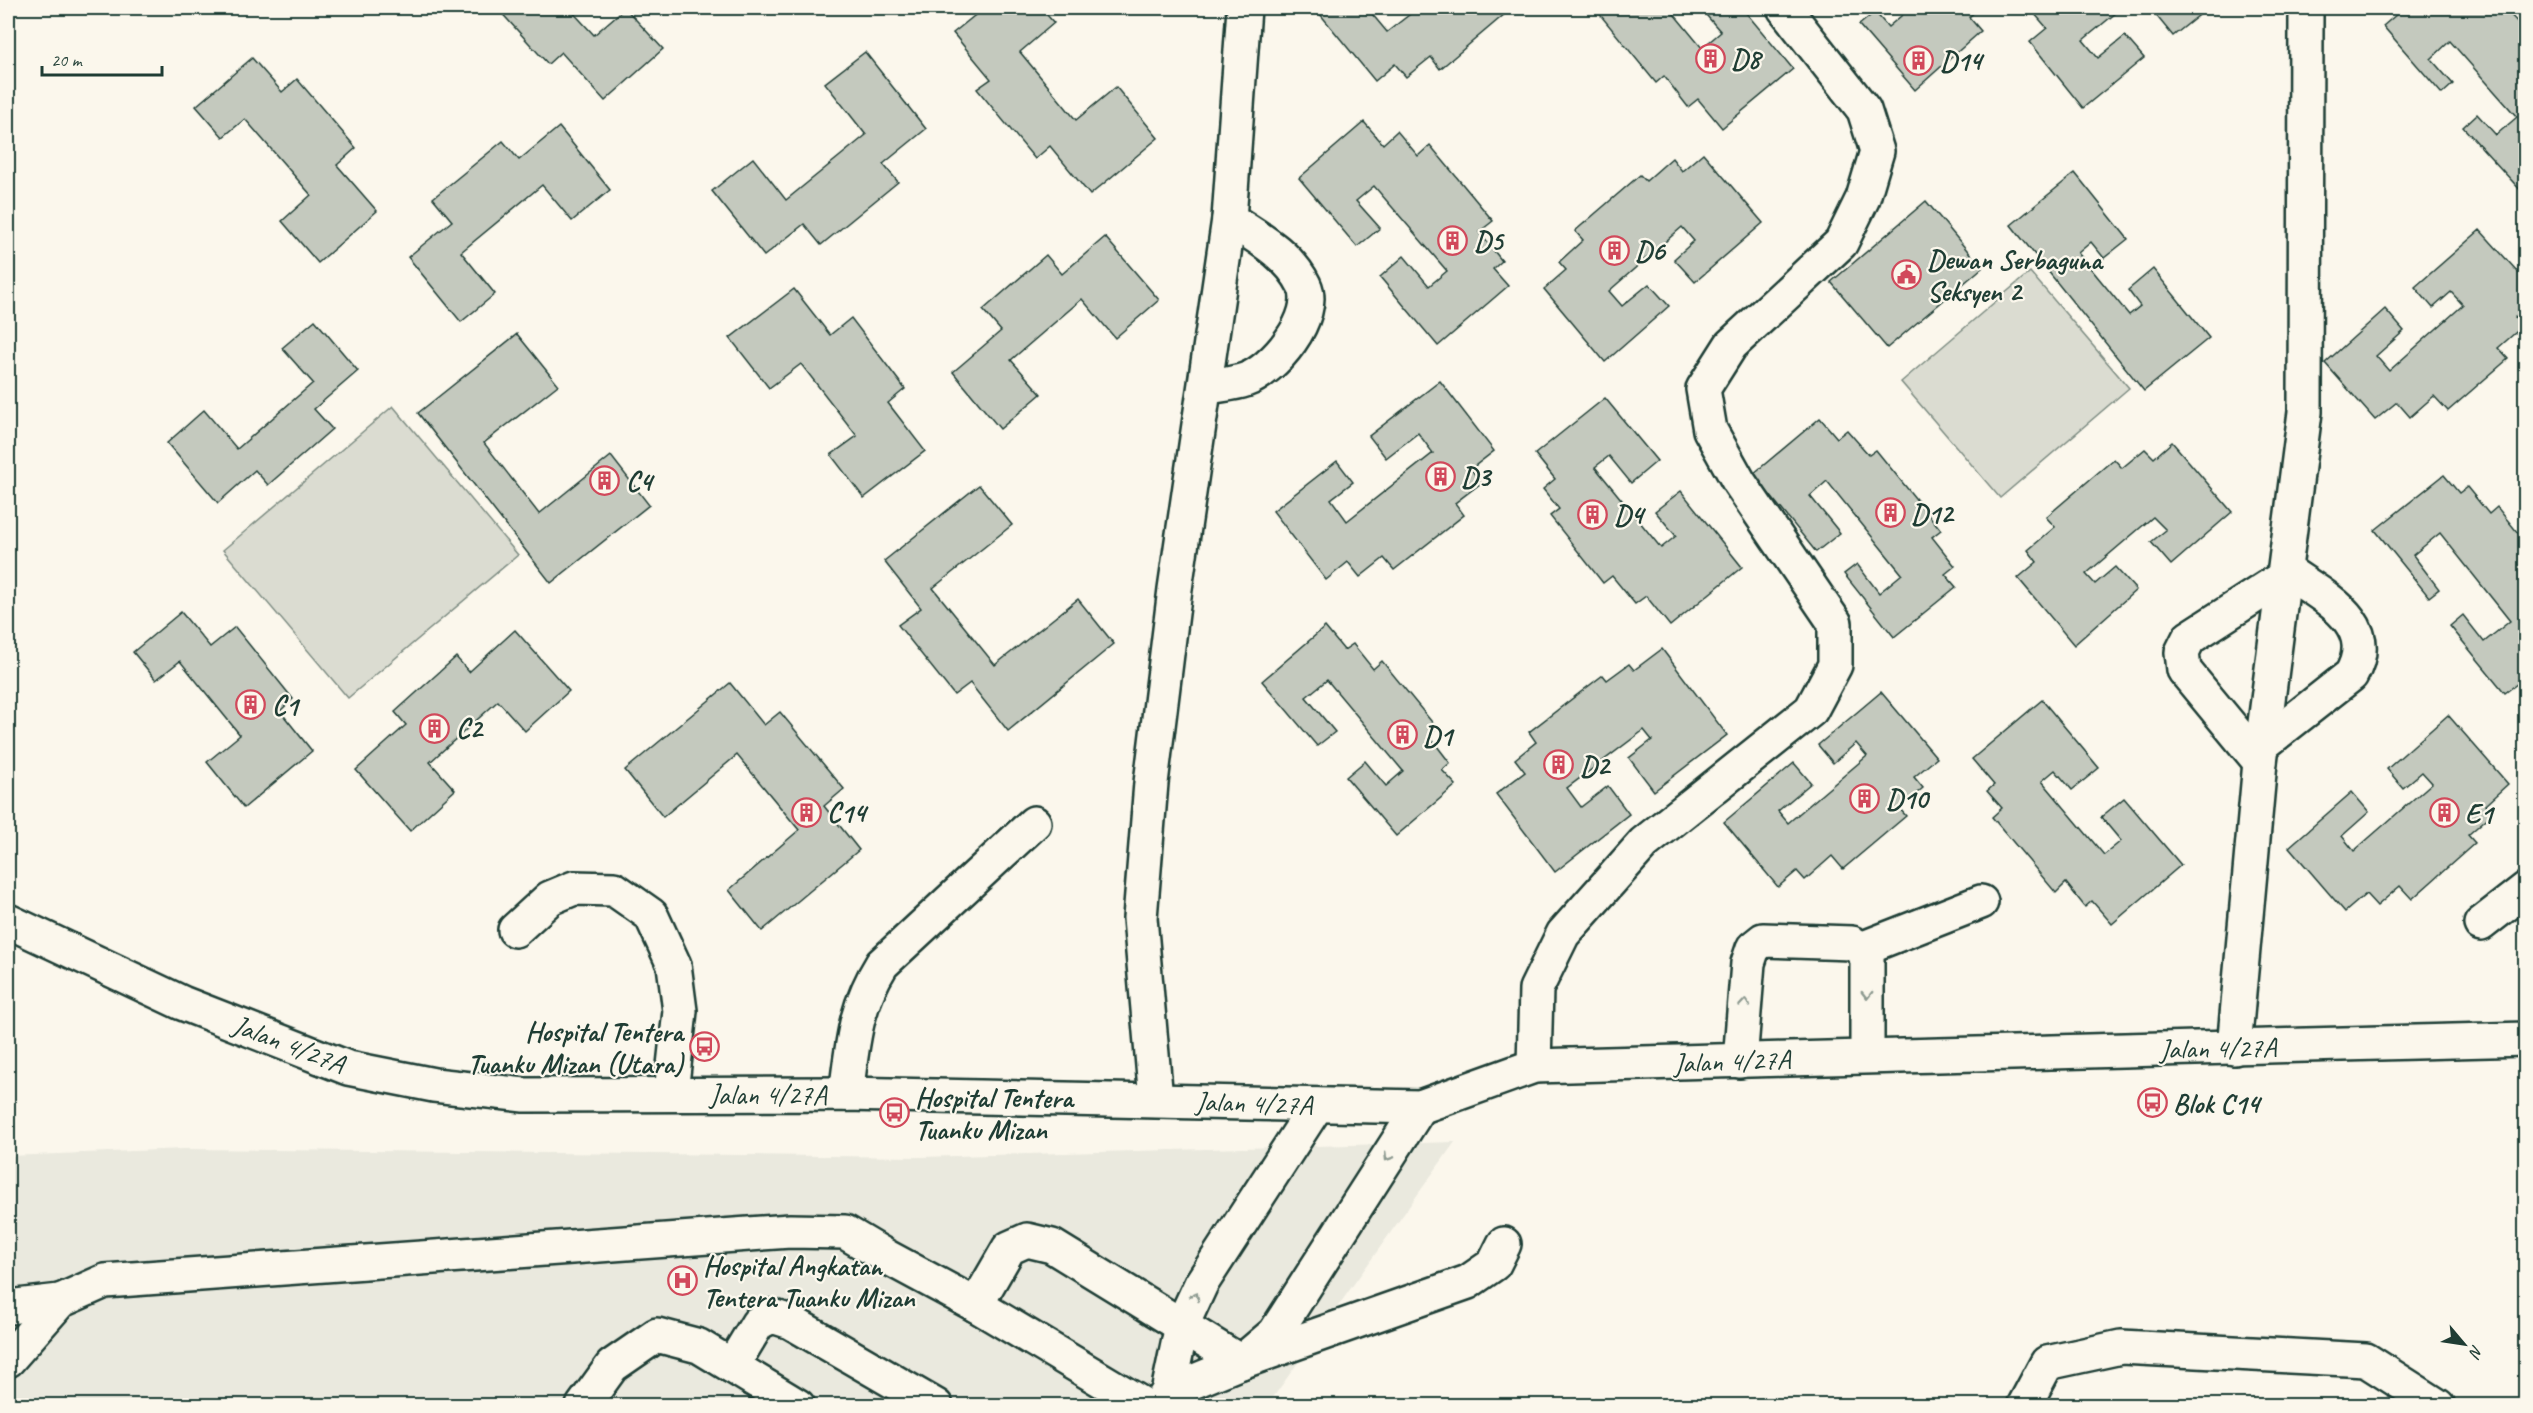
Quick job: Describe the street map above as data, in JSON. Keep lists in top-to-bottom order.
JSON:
{
  "streets": {
    "street": ["Jalan 4/27A"]
  },
  "places": {
    "building": [
      "D8",
      "D14",
      "D5",
      "D6",
      "D3",
      "C4",
      "D12",
      "D4",
      "C1",
      "C2",
      "D1",
      "D2",
      "D10",
      "C14",
      "E1"
    ],
    "public building": ["Dewan Serbaguna Seksyen 2"],
    "bus stop": ["Hospital Tentera Tuanku Mizan (Utara)", "Blok C14", "Hospital Tentera Tuanku Mizan"],
    "hospital": ["Hospital Angkatan Tentera Tuanku Mizan"]
  },
  "scale_bar": "20 m",
  "north": "bottom right"
}
